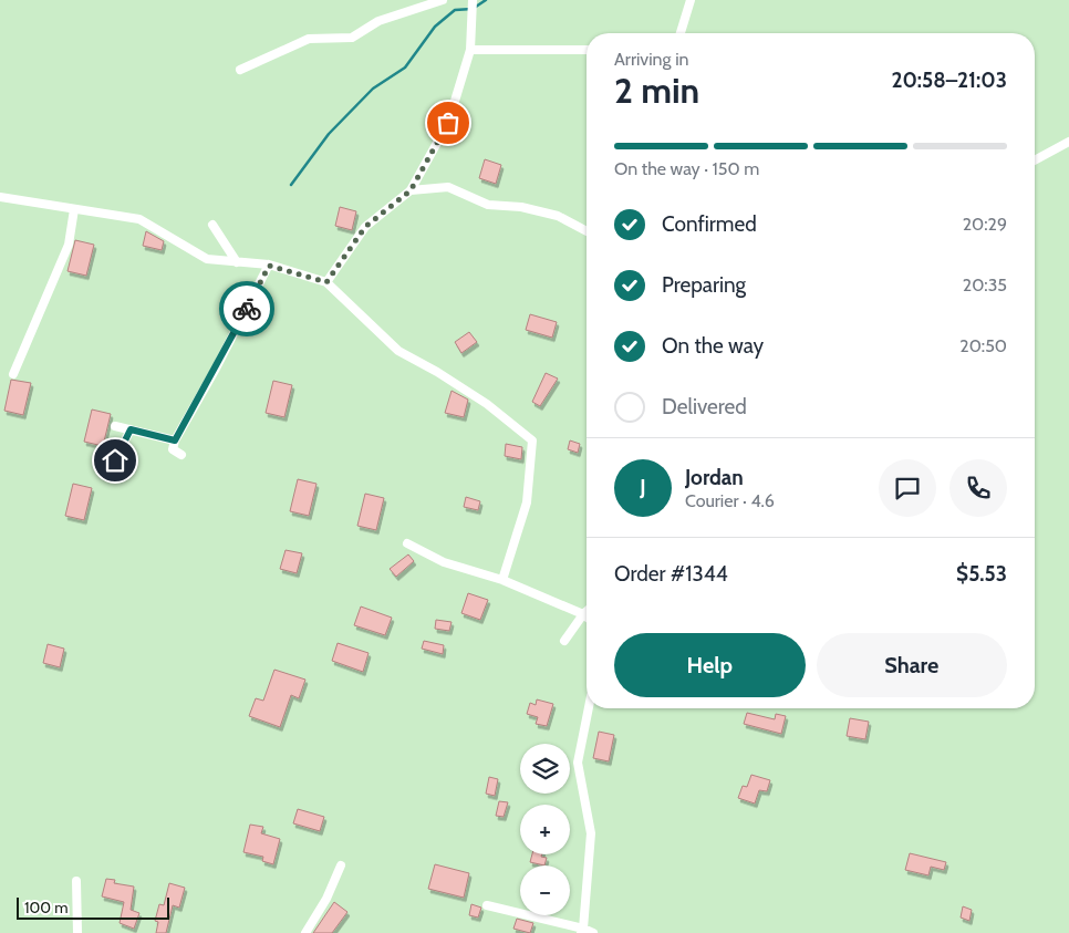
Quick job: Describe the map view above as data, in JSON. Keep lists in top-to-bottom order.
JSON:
{
  "scale_bar": "100 m",
  "page": {
    "heading": ["2 min", "Arriving in", "20:58–21:03"],
    "panel": [
      "Jordan",
      "Courier · 4.6",
      "Order #1344",
      "$5.53"
    ],
    "bar": "On the way · 150 m",
    "list": [
      ["Confirmed", "20:29"],
      ["Preparing", "20:35"],
      ["On the way", "20:50"],
      "Delivered"
    ],
    "round": "J",
    "buttons": ["Help", "Share"],
    "map_buttons": ["+", "−"],
    "scale": "100 m"
  }
}
